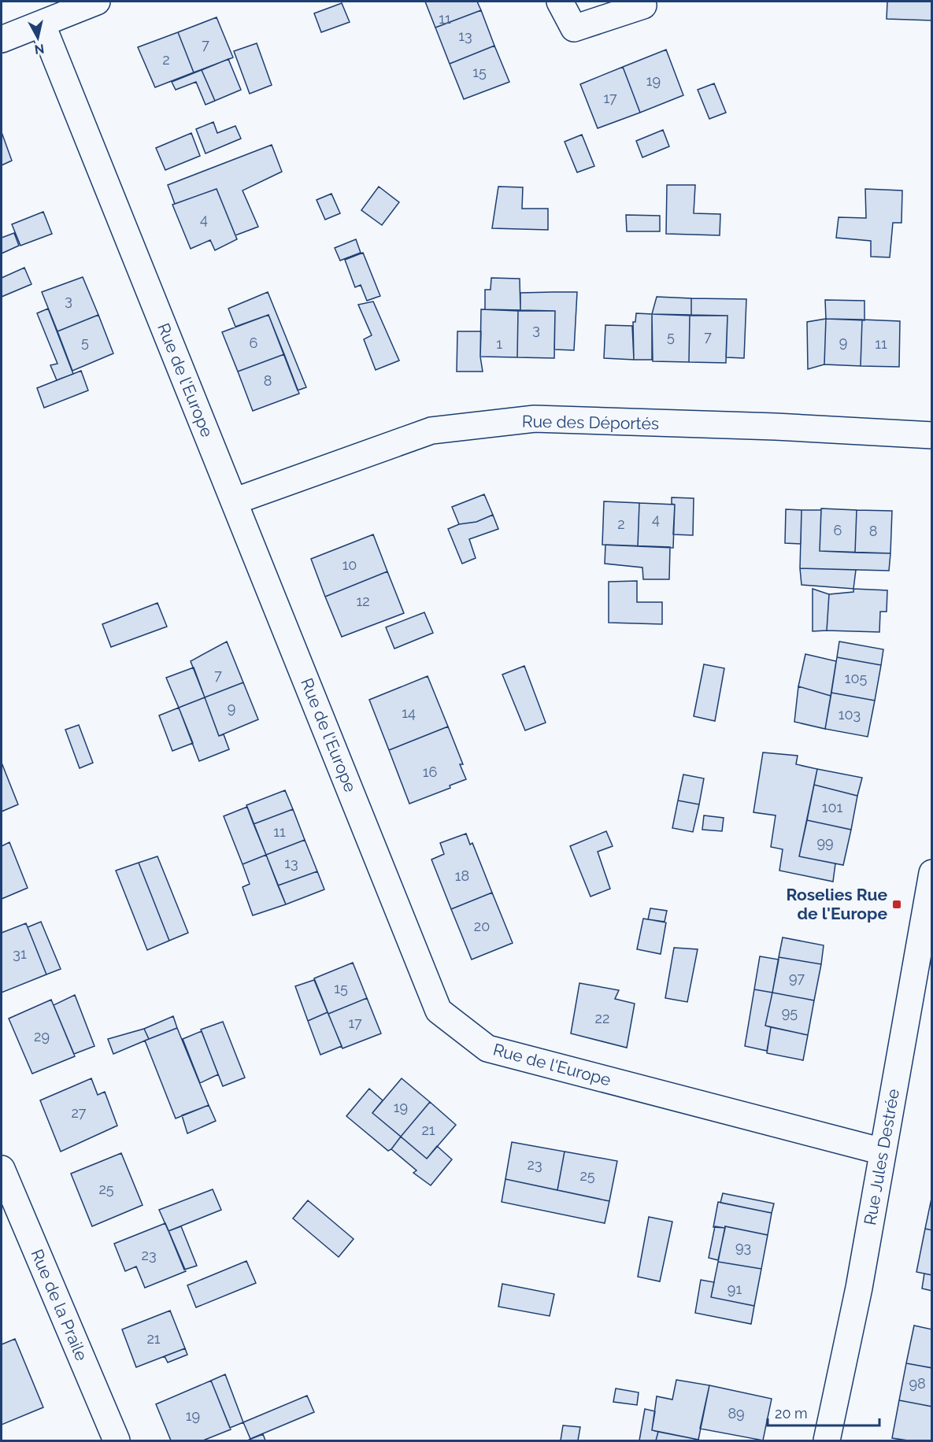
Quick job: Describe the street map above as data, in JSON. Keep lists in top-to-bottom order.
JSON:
{
  "streets": {
    "street": [
      "Rue de l'Europe",
      "Rue des Déportés",
      "Rue Jules Destrée",
      "Rue de la Praile"
    ]
  },
  "crossings": [
    ["Rue de l'Europe", "Rue des Déportés"],
    ["Rue de l'Europe", "Rue Jules Destrée"]
  ],
  "places": {
    "transit": ["Roselies Rue de l'Europe"]
  },
  "house_numbers": [
    "11",
    "13",
    "7",
    "2",
    "15",
    "19",
    "17",
    "4",
    "3",
    "3",
    "5",
    "7",
    "5",
    "9",
    "6",
    "1",
    "11",
    "8",
    "4",
    "2",
    "6",
    "8",
    "10",
    "12",
    "7",
    "105",
    "9",
    "14",
    "103",
    "16",
    "101",
    "11",
    "99",
    "13",
    "18",
    "20",
    "31",
    "97",
    "15",
    "95",
    "22",
    "17",
    "29",
    "19",
    "27",
    "21",
    "23",
    "25",
    "25",
    "93",
    "23",
    "91",
    "21",
    "98",
    "89",
    "19"
  ],
  "scale_bar": "20 m",
  "north": "bottom"
}
